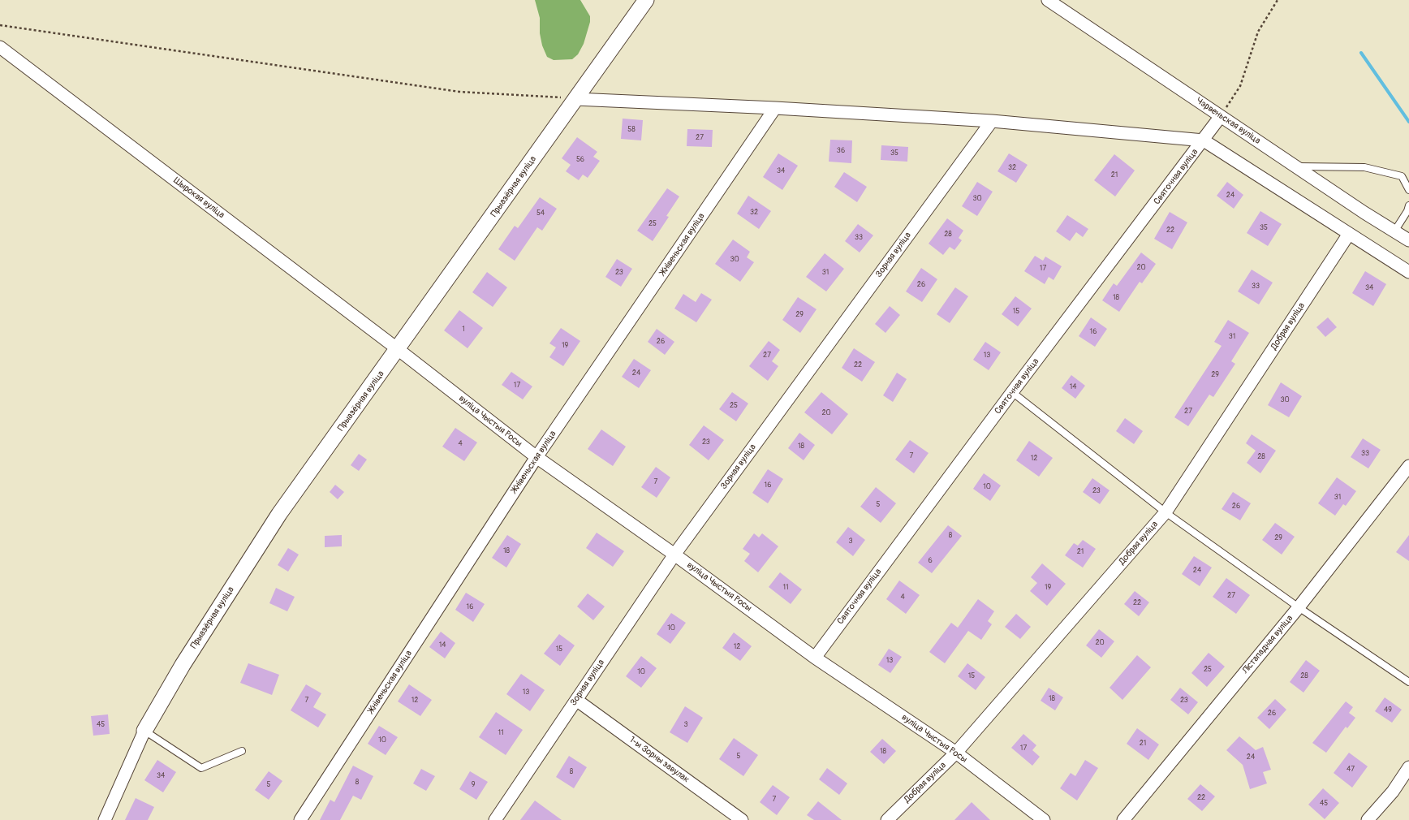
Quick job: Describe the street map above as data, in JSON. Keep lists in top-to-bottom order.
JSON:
{
  "streets": {
    "street": [
      "Чэрвеньская вуліца",
      "Святочная вуліца",
      "Прыазёрная вуліца",
      "Шырокая вуліца",
      "Жнівеньская вуліца",
      "Зорная вуліца",
      "Добрая вуліца",
      "вуліца Чыстыя Росы",
      "Лістападная вуліца",
      "1-ы Зорны завулак"
    ]
  },
  "crossings": [
    ["Чэрвеньская вуліца", "Святочная вуліца"],
    ["Святочная вуліца", "вуліца Чыстыя Росы"],
    ["Прыазёрная вуліца", "Шырокая вуліца"],
    ["Прыазёрная вуліца", "вуліца Чыстыя Росы"],
    ["Шырокая вуліца", "вуліца Чыстыя Росы"],
    ["Жнівеньская вуліца", "вуліца Чыстыя Росы"],
    ["Зорная вуліца", "вуліца Чыстыя Росы"],
    ["Зорная вуліца", "1-ы Зорны завулак"],
    ["Добрая вуліца", "вуліца Чыстыя Росы"]
  ],
  "house_numbers": [
    "58",
    "27",
    "36",
    "35",
    "56",
    "32",
    "34",
    "21",
    "24",
    "30",
    "32",
    "54",
    "25",
    "35",
    "22",
    "28",
    "33",
    "30",
    "20",
    "17",
    "23",
    "31",
    "26",
    "33",
    "34",
    "18",
    "15",
    "29",
    "1",
    "16",
    "31",
    "26",
    "19",
    "27",
    "13",
    "22",
    "24",
    "29",
    "17",
    "14",
    "30",
    "25",
    "27",
    "20",
    "23",
    "4",
    "18",
    "33",
    "7",
    "28",
    "12",
    "7",
    "16",
    "10",
    "23",
    "31",
    "5",
    "26",
    "8",
    "29",
    "3",
    "18",
    "21",
    "6",
    "24",
    "11",
    "19",
    "27",
    "4",
    "22",
    "16",
    "10",
    "20",
    "14",
    "12",
    "15",
    "13",
    "25",
    "10",
    "15",
    "28",
    "13",
    "18",
    "7",
    "12",
    "23",
    "49",
    "26",
    "45",
    "3",
    "11",
    "10",
    "21",
    "17",
    "18",
    "5",
    "24",
    "47",
    "8",
    "34",
    "8",
    "5",
    "9",
    "22",
    "7",
    "45"
  ]
}
